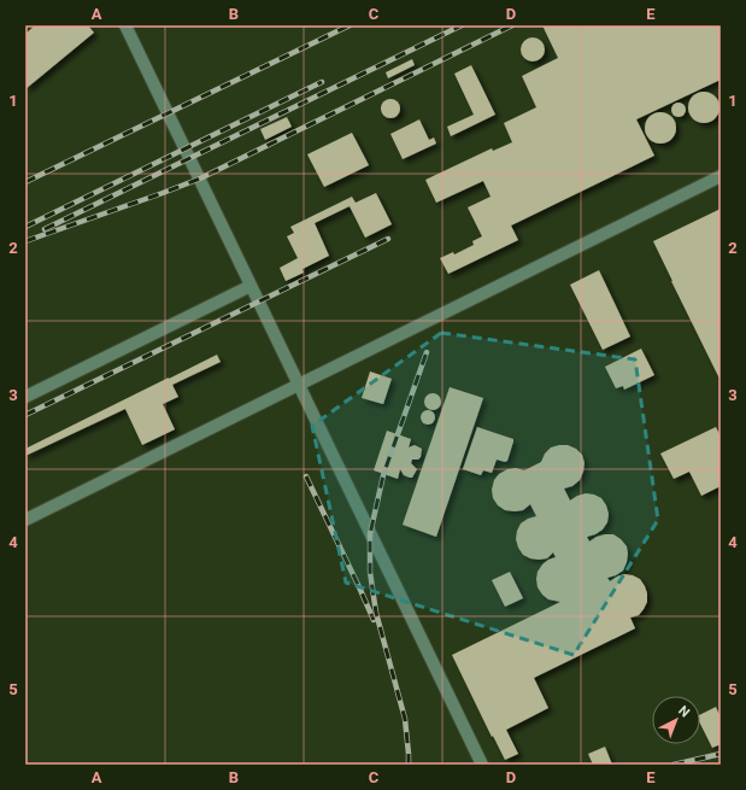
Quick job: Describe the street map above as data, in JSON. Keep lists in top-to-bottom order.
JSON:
{
  "north": "top right",
  "grid": {
    "columns": [
      "A",
      "B",
      "C",
      "D",
      "E"
    ],
    "rows": [
      "1",
      "2",
      "3",
      "4",
      "5"
    ]
  }
}
